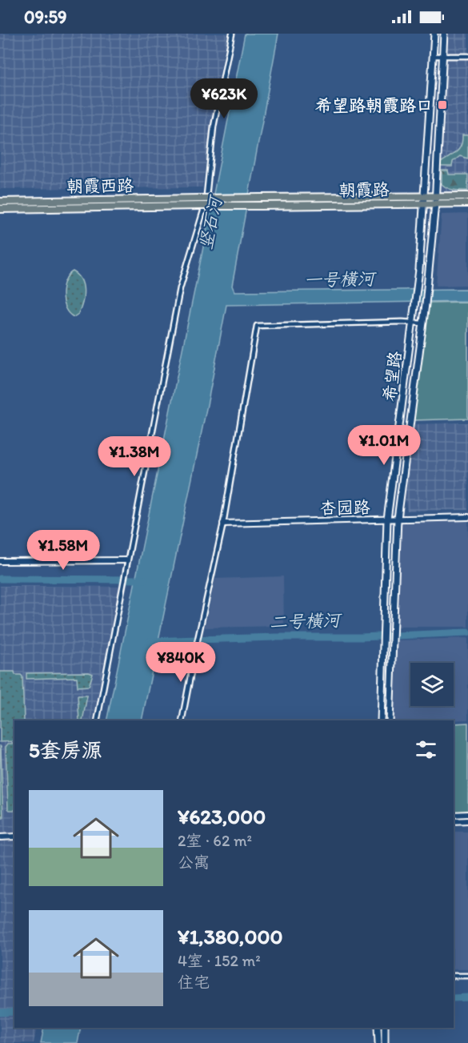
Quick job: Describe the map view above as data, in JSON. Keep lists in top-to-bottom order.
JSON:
{
  "streets": {
    "main road": ["朝霞西路", "朝霞路", "希望路"],
    "street": ["杏园路"]
  },
  "crossings": [
    ["朝霞西路", "朝霞路"],
    ["朝霞路", "希望路"],
    ["希望路", "杏园路"]
  ],
  "water": ["竖石河", "一号横河", "二号横河"],
  "places": {
    "transit": ["希望路朝霞路口"]
  },
  "page": {
    "status": "09:59",
    "price": [
      "¥623K",
      "¥1.01M",
      "¥1.38M",
      "¥1.58M",
      "¥840K"
    ],
    "heading": "5套房源",
    "list": [
      {
        "name": "¥623,000",
        "note": "2室 · 62 m² · 公寓"
      },
      {
        "name": "¥1,380,000",
        "note": "4室 · 152 m² · 住宅"
      }
    ]
  }
}
